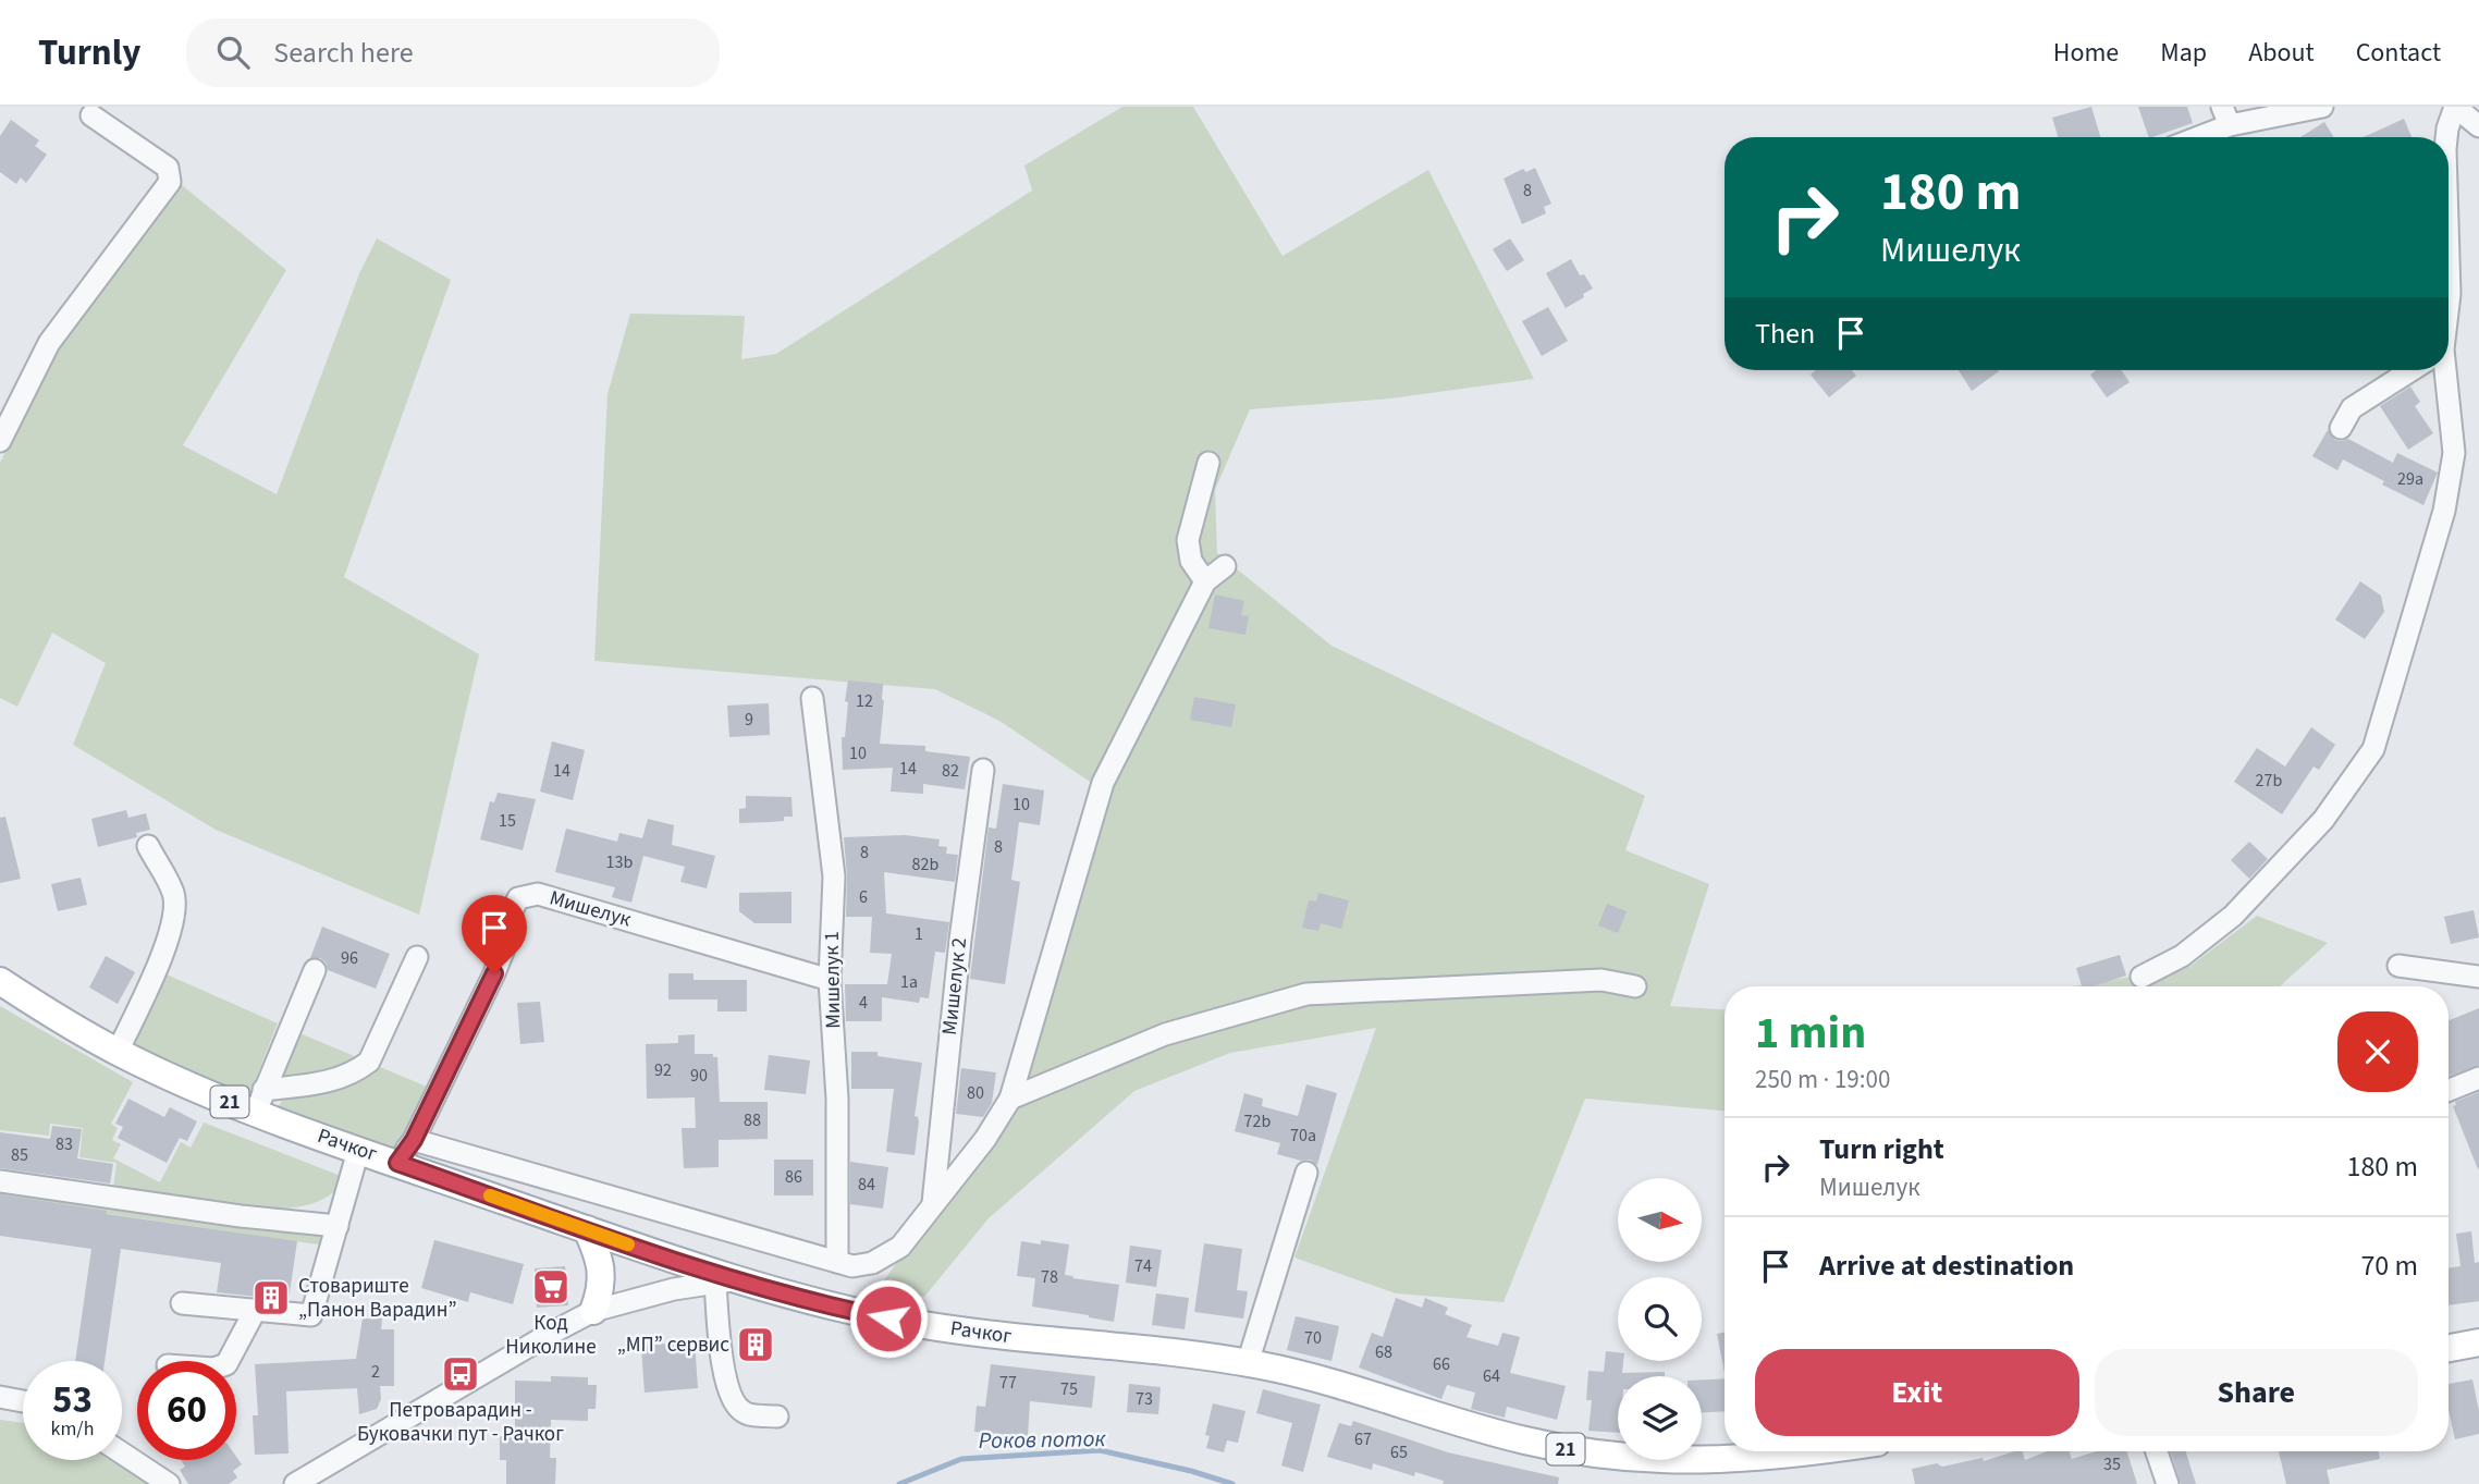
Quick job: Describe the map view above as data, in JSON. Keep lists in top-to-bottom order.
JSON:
{
  "streets": {
    "main road": ["21", "Рачког"],
    "street": ["Мишелук", "Мишелук 1", "Мишелук 2"]
  },
  "crossings": [
    ["Мишелук", "Мишелук 1"]
  ],
  "water": ["Роков поток"],
  "places": {
    "supermarket": ["Код Николине"],
    "building": ["Стовариште „Панон Варадин”", "„МП” сервис"],
    "bus stop": ["Петроварадин - Буковачки пут - Рачког"]
  },
  "house_numbers": [
    "8",
    "29a",
    "12",
    "9",
    "10",
    "14",
    "14",
    "82",
    "27b",
    "10",
    "15",
    "8",
    "8",
    "13b",
    "82b",
    "6",
    "1",
    "96",
    "1a",
    "4",
    "92",
    "90",
    "80",
    "88",
    "72b",
    "70a",
    "83",
    "85",
    "86",
    "84",
    "74",
    "78",
    "70",
    "68",
    "66",
    "2",
    "64",
    "77",
    "75",
    "73",
    "67",
    "65",
    "35"
  ],
  "north": "right",
  "page": {
    "header": "Turnly",
    "search": "Search here",
    "nav": [
      "Home",
      "Map",
      "About",
      "Contact"
    ],
    "turn": ["180 m", "Мишелук"],
    "then": "Then",
    "heading": ["1 min", "250 m · 19:00"],
    "list": [
      {
        "name": "Turn right",
        "note": "Мишелук",
        "value": "180 m"
      },
      {
        "name": "Arrive at destination",
        "value": "70 m"
      }
    ],
    "buttons": ["Exit", "Share"],
    "speed": "53 km/h",
    "limit": "60"
  }
}
